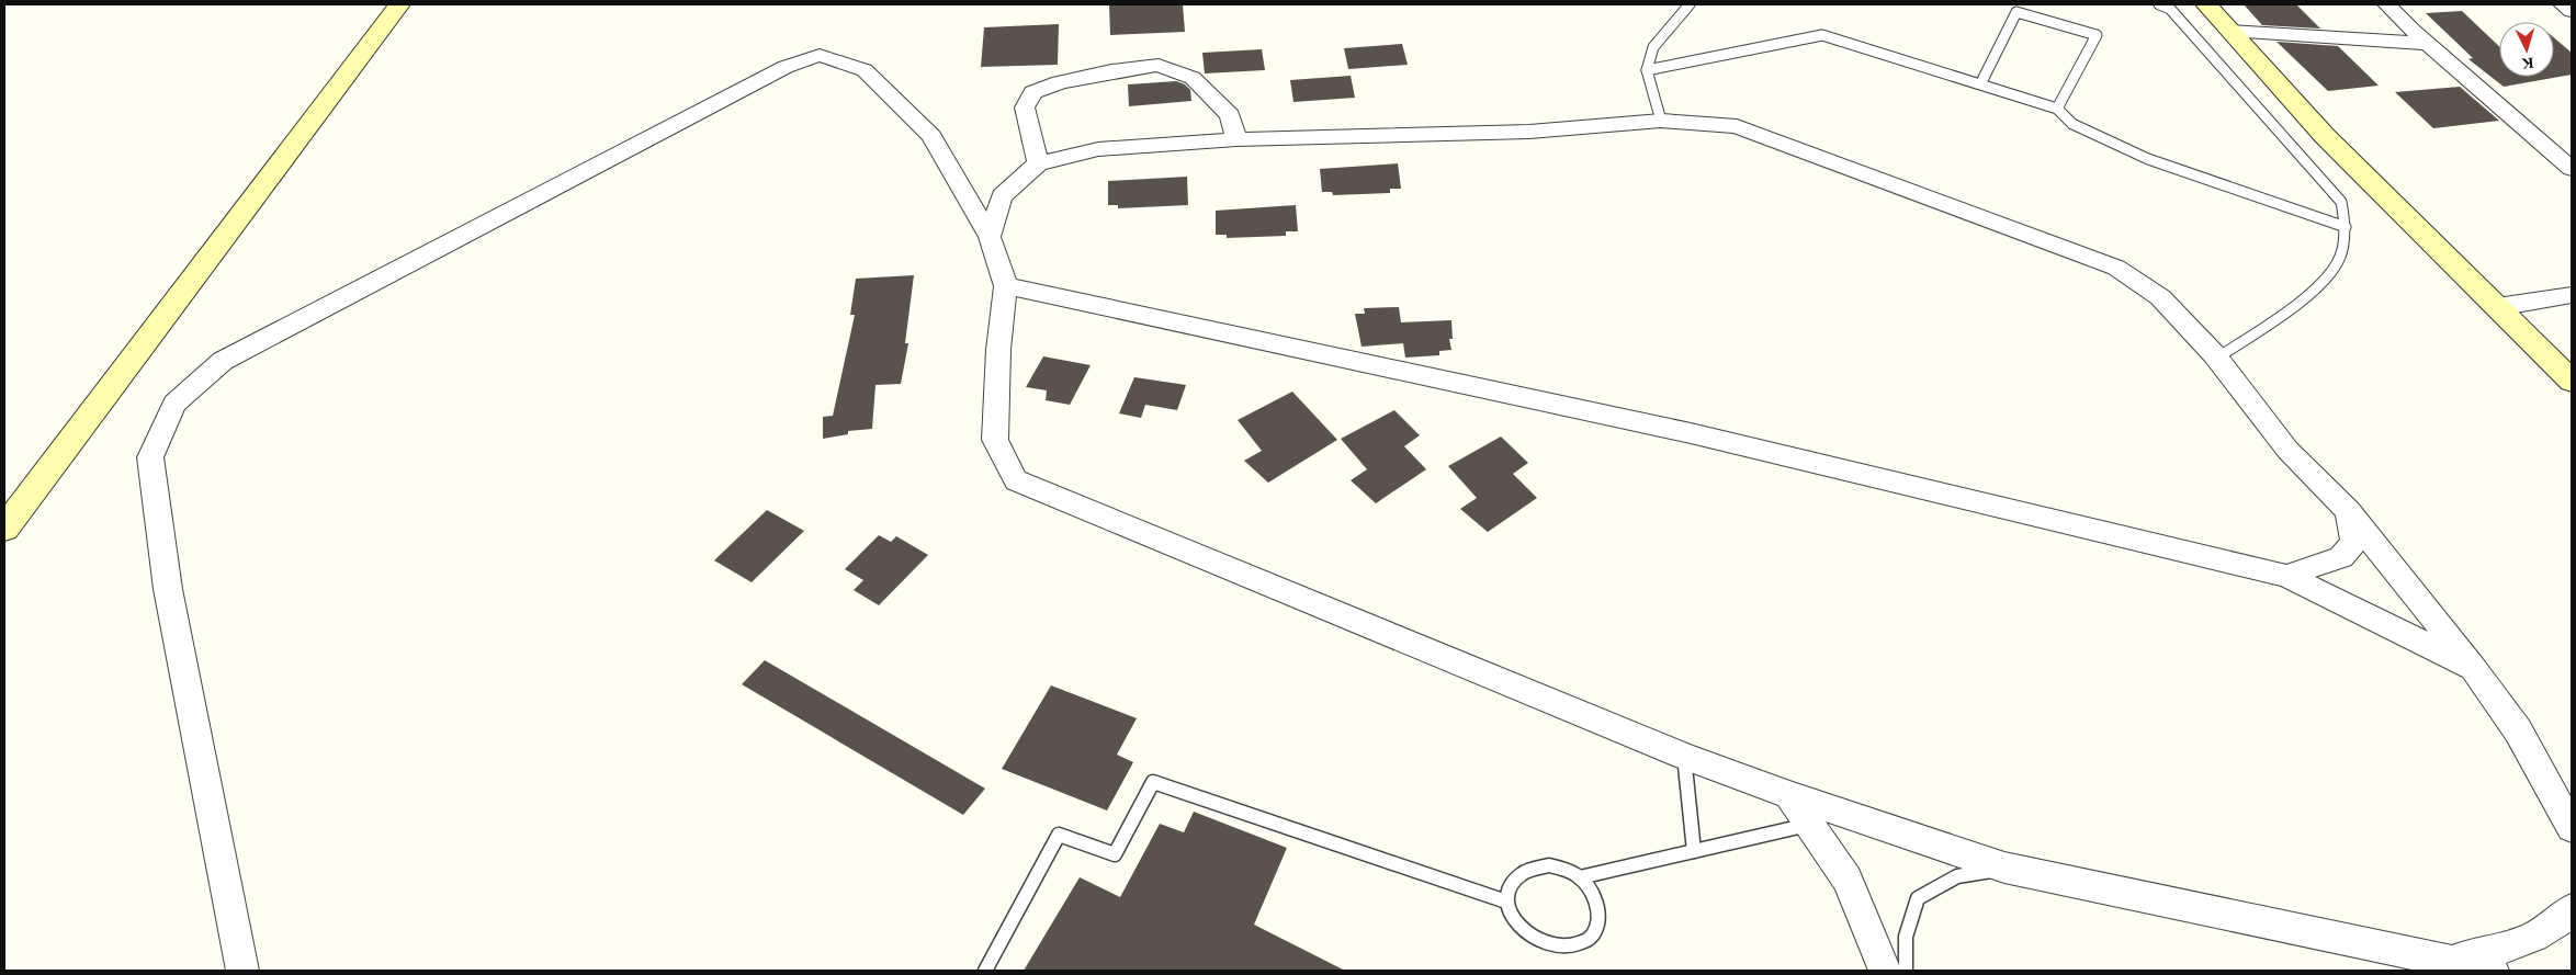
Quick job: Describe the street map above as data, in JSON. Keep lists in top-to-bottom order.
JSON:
{
  "north": "bottom"
}
